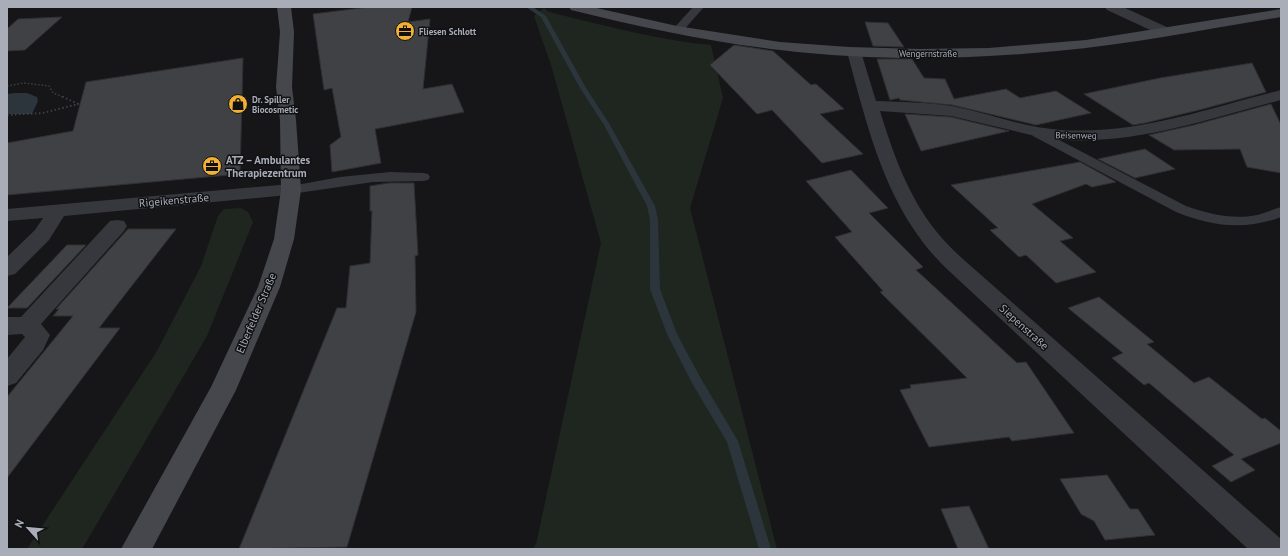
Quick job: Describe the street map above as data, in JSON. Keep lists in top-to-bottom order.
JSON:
{
  "streets": {
    "main road": ["Wengernstraße", "Elberfelder Straße"],
    "street": ["Beisenweg", "Rigeikenstraße", "Siepenstraße"]
  },
  "crossings": [
    ["Wengernstraße", "Siepenstraße"],
    ["Beisenweg", "Siepenstraße"],
    ["Rigeikenstraße", "Elberfelder Straße"]
  ],
  "places": {
    "office": ["Fliesen Schlott", "ATZ – Ambulantes Therapiezentrum"],
    "shop": ["Dr. Spiller Biocosmetic"]
  },
  "north": "top left"
}
